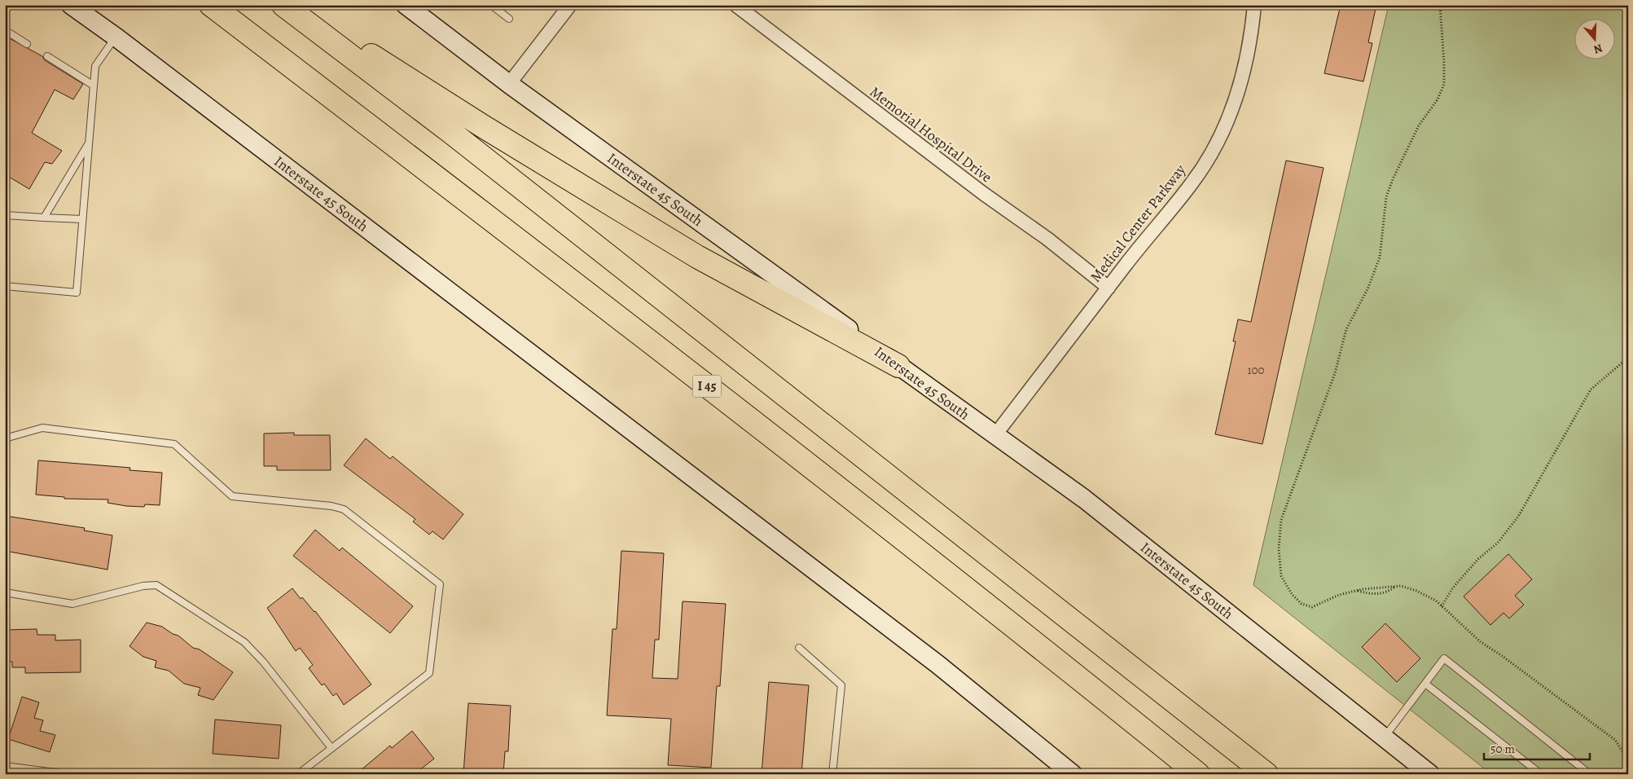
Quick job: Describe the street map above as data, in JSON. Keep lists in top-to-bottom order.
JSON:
{
  "streets": {
    "highway": ["I 45"],
    "main road": ["Interstate 45 South"],
    "street": ["Memorial Hospital Drive", "Medical Center Parkway"]
  },
  "crossings": [
    ["Memorial Hospital Drive", "Medical Center Parkway"],
    ["Interstate 45 South", "Medical Center Parkway"]
  ],
  "house_numbers": ["100"],
  "scale_bar": "50 m",
  "north": "bottom"
}
